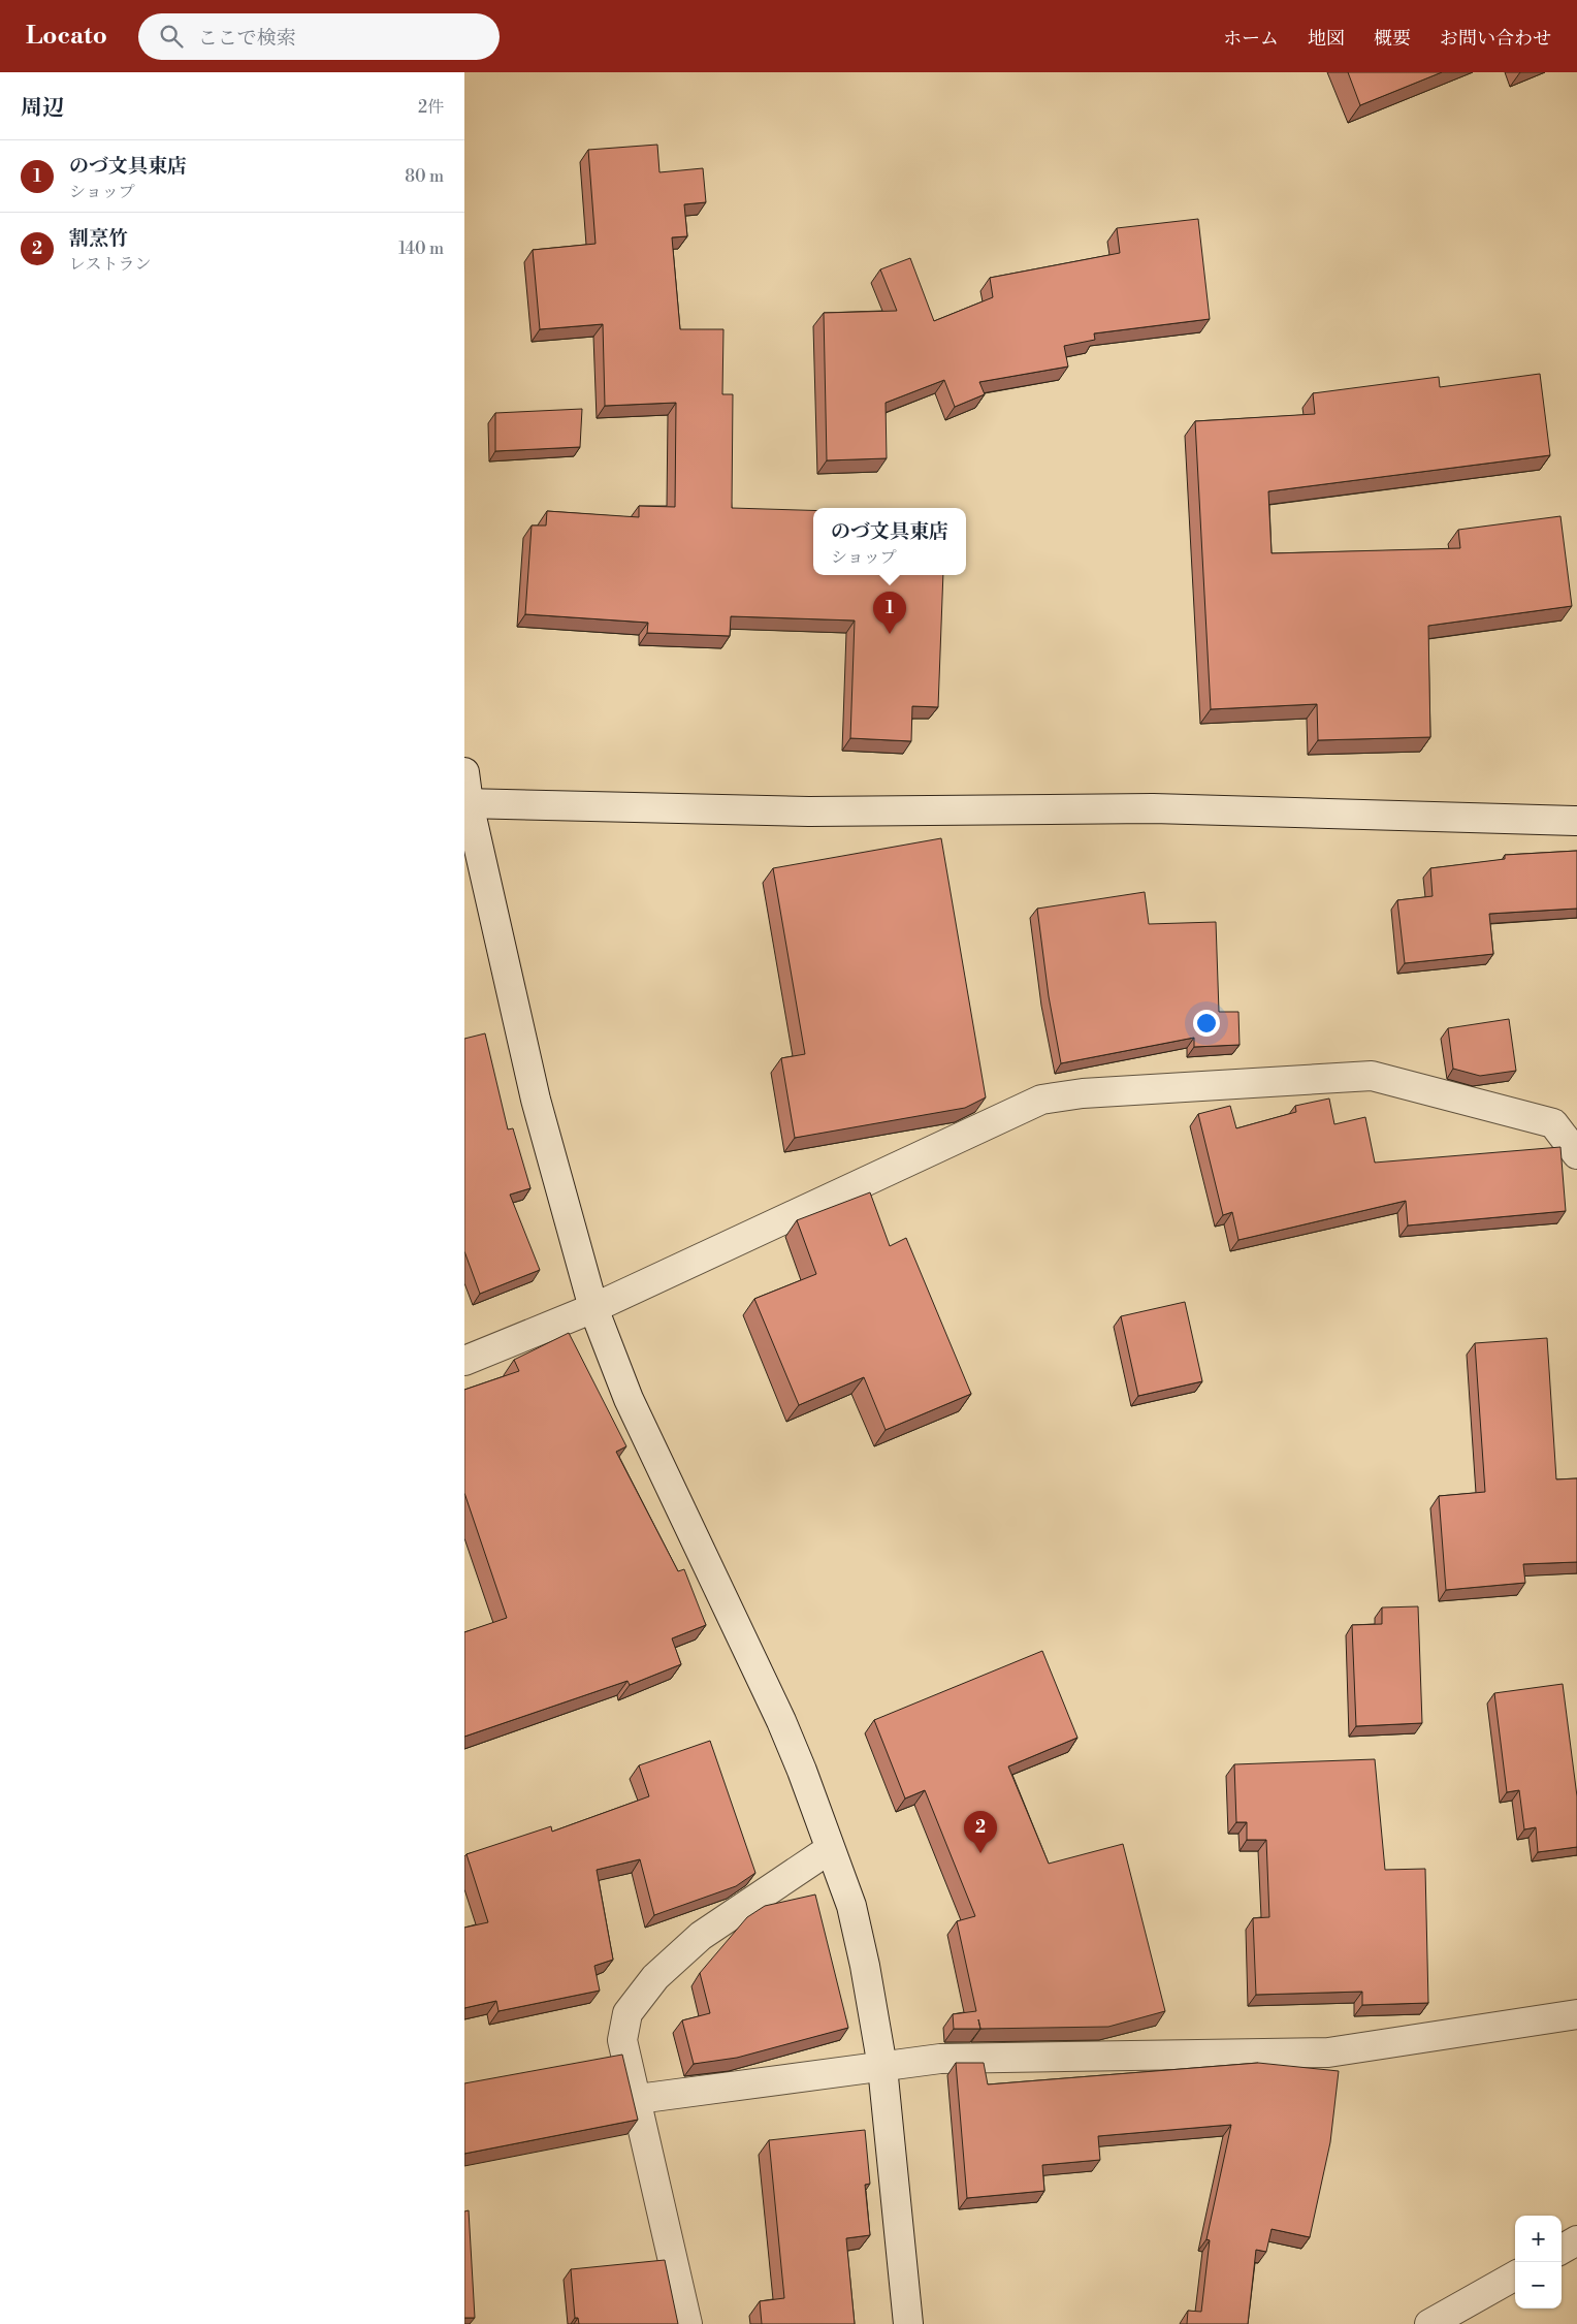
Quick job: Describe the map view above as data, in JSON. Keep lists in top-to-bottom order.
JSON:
{
  "page": {
    "header": "Locato",
    "search": "ここで検索",
    "nav": [
      "ホーム",
      "地図",
      "概要",
      "お問い合わせ"
    ],
    "heading": ["周辺", "2件"],
    "list": [
      {
        "mark": "1",
        "name": "のづ文具東店",
        "note": "ショップ",
        "value": "80 m"
      },
      {
        "mark": "2",
        "name": "割烹竹",
        "note": "レストラン",
        "value": "140 m"
      }
    ],
    "popup": ["のづ文具東店", "ショップ"],
    "pins": ["1", "2"],
    "map_buttons": ["+", "−"]
  }
}
